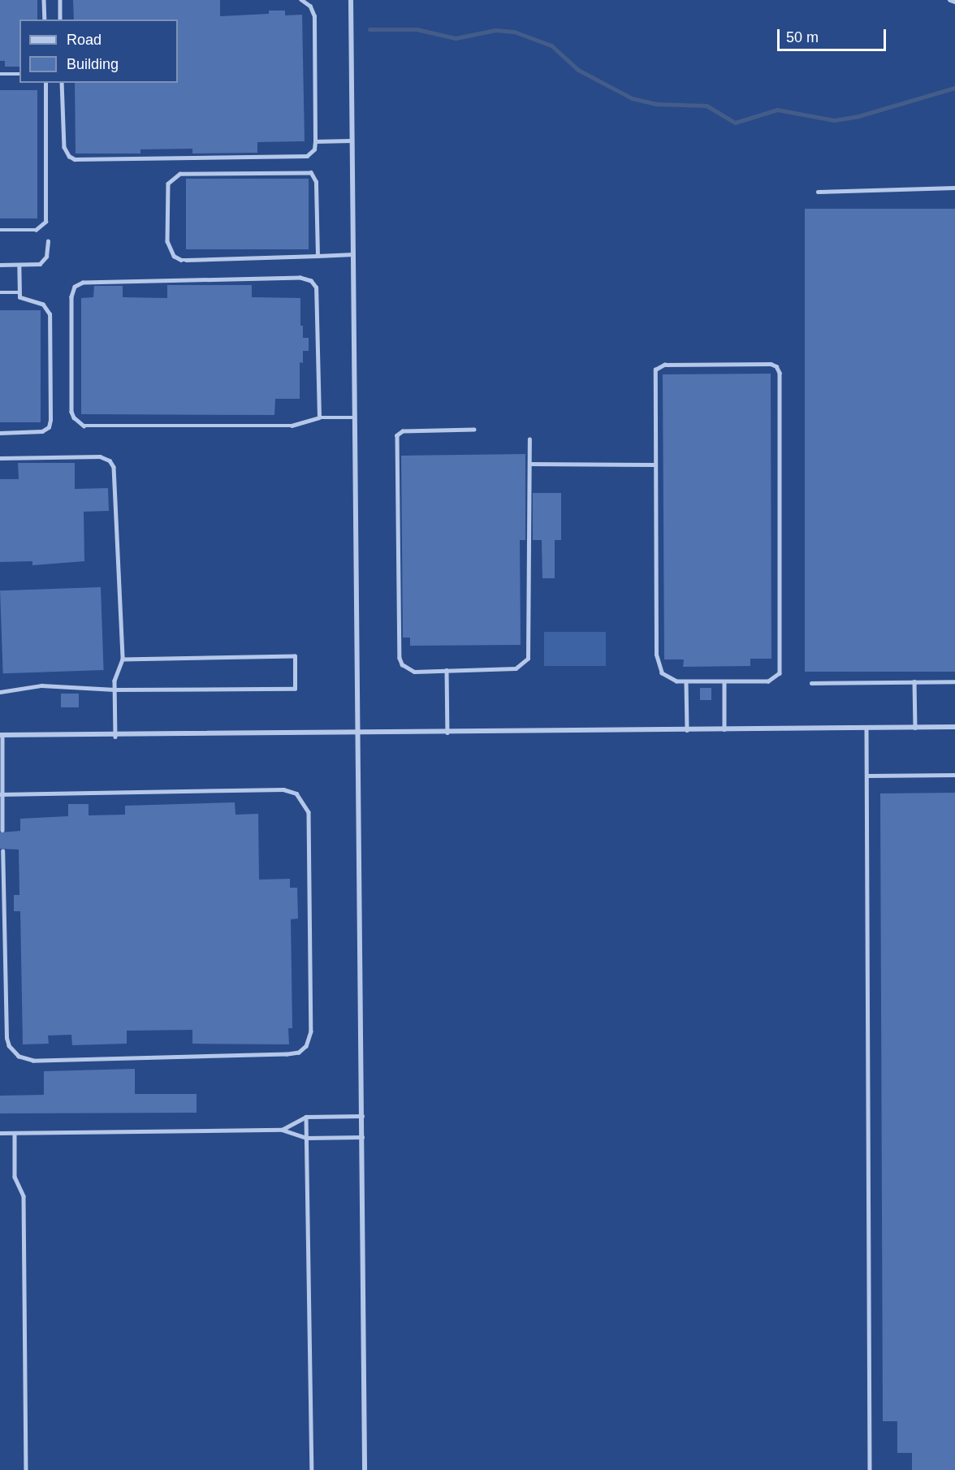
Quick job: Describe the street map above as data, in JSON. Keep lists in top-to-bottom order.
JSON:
{
  "legend": ["Road", "Building"],
  "scale_bar": "50 m"
}
